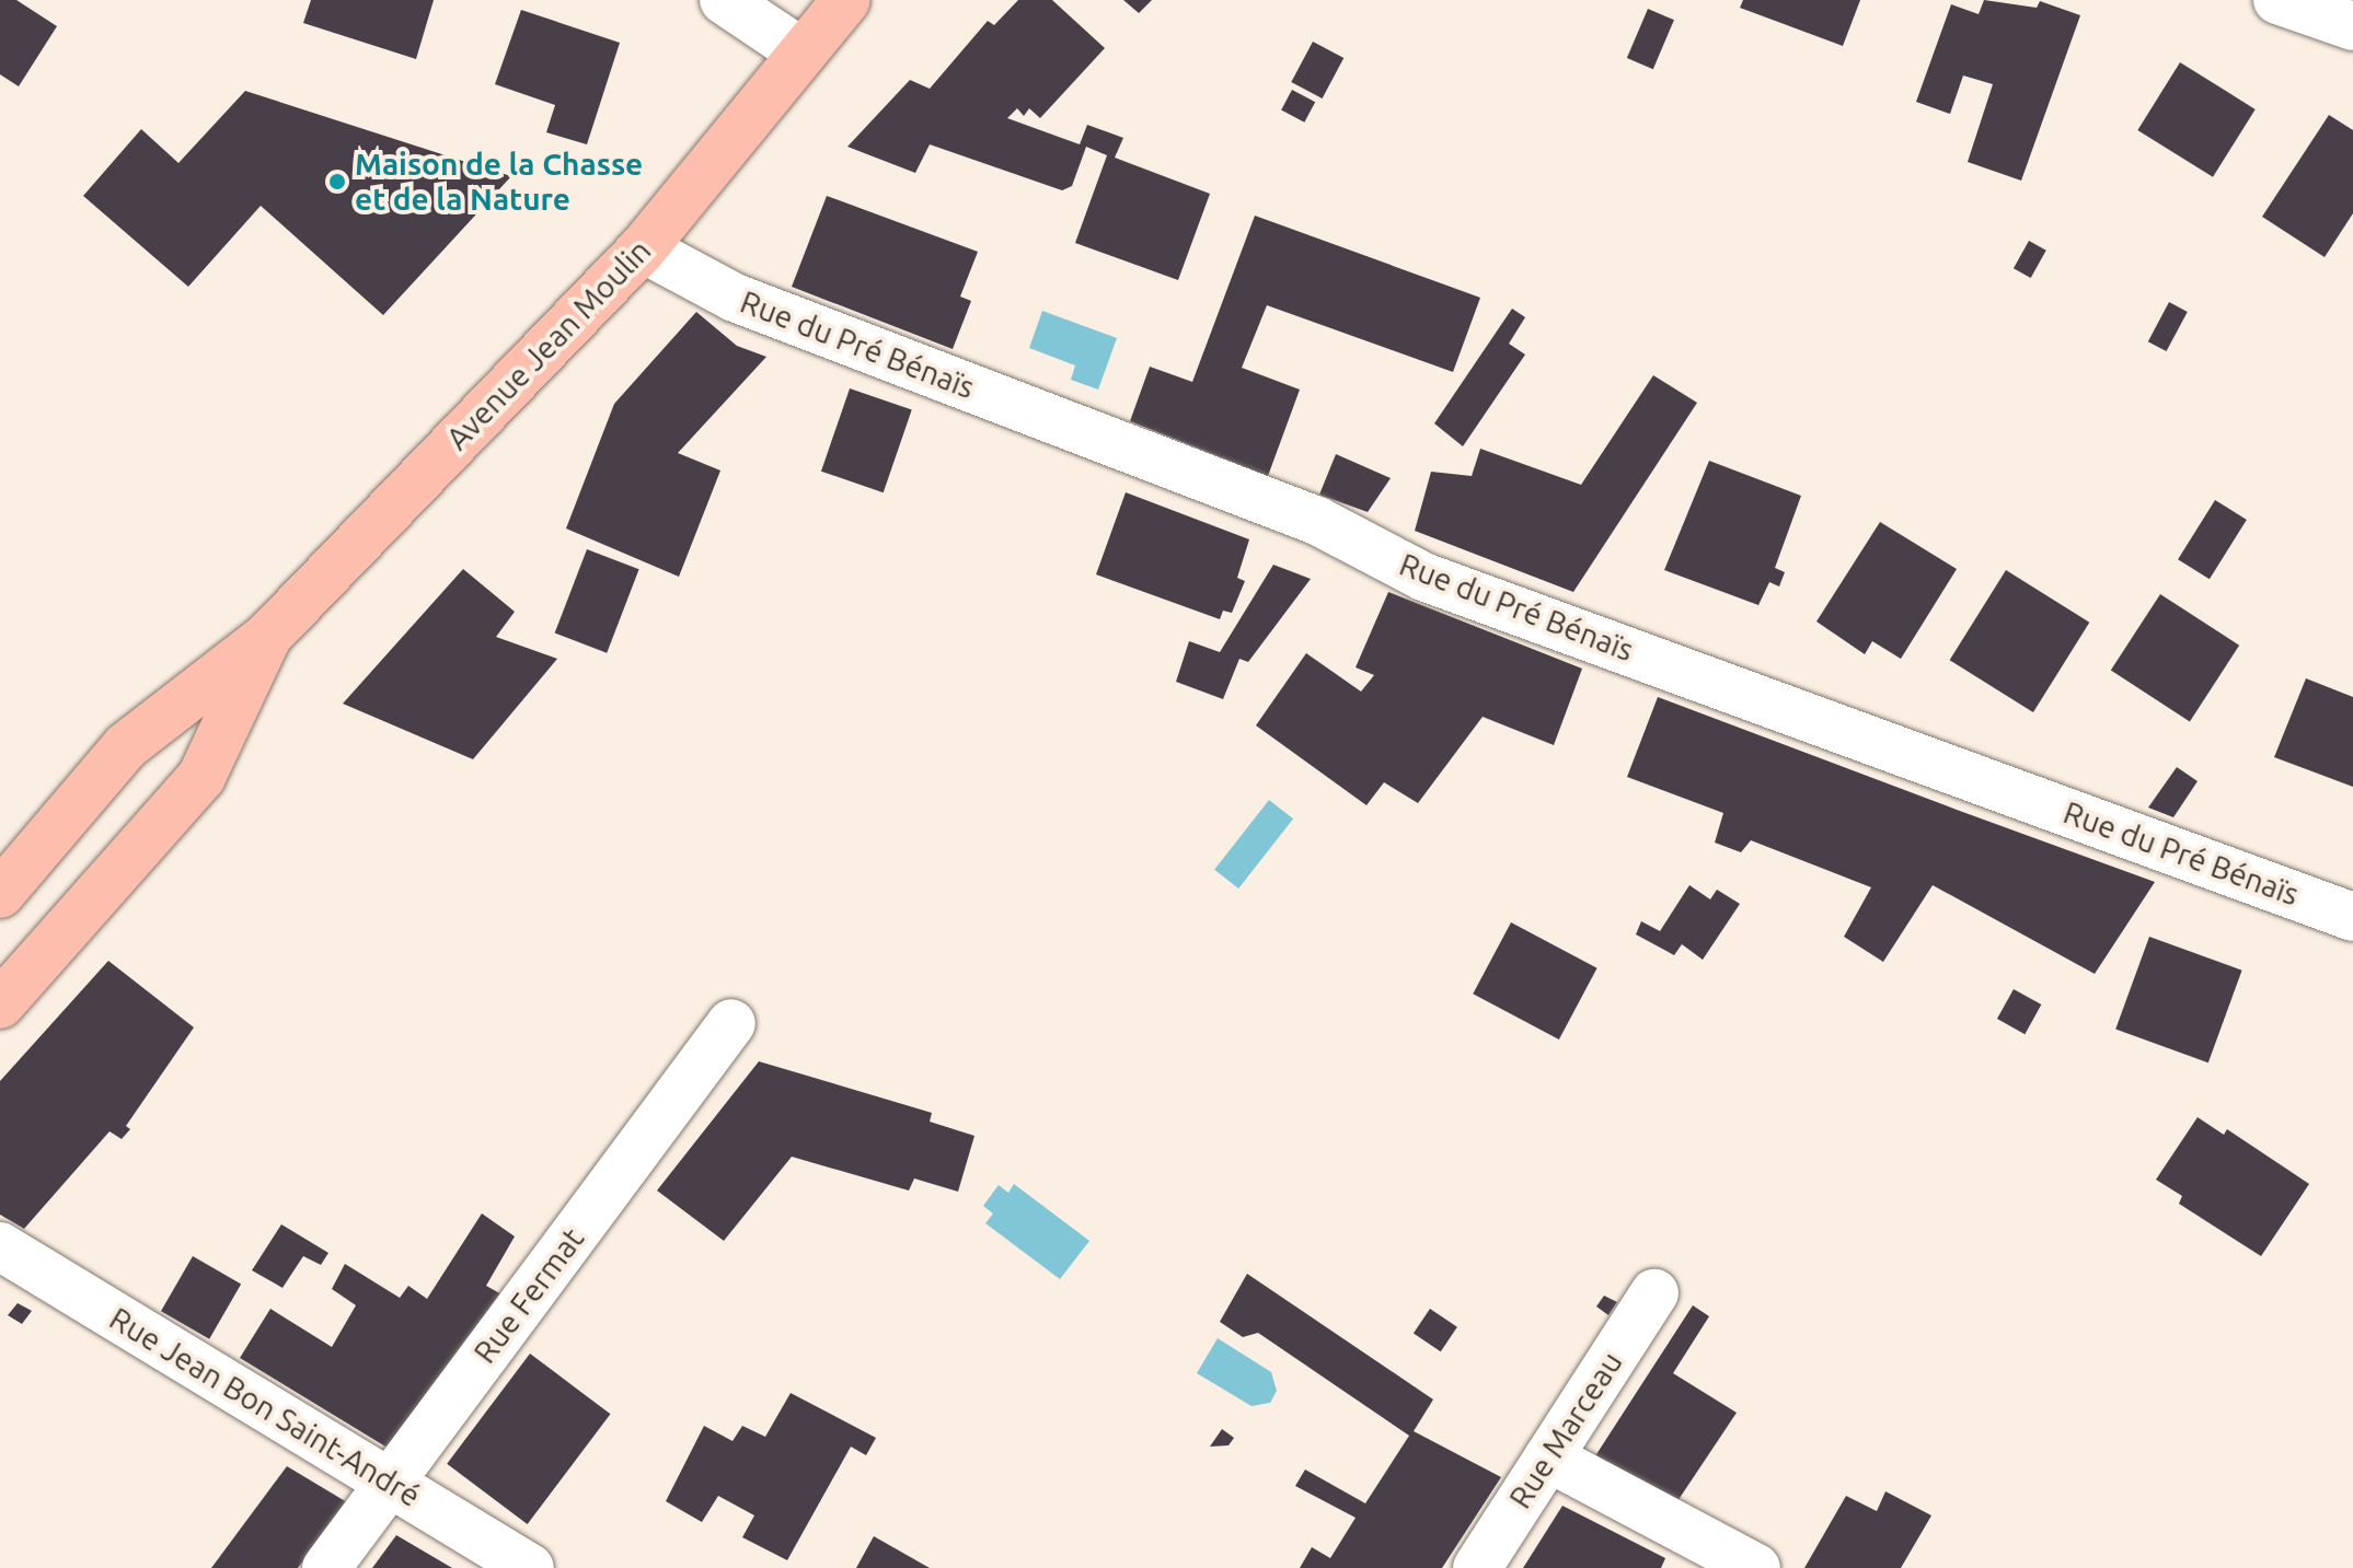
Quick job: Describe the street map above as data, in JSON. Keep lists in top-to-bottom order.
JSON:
{
  "streets": {
    "main road": ["Avenue Jean Moulin"],
    "street": [
      "Rue du Pré Bénaïs",
      "Rue Fermat",
      "Rue Jean Bon Saint-André",
      "Rue Marceau"
    ]
  },
  "crossings": [
    ["Avenue Jean Moulin", "Rue du Pré Bénaïs"],
    ["Rue Fermat", "Rue Jean Bon Saint-André"]
  ],
  "places": ["Maison de la Chasse et de la Nature"]
}
